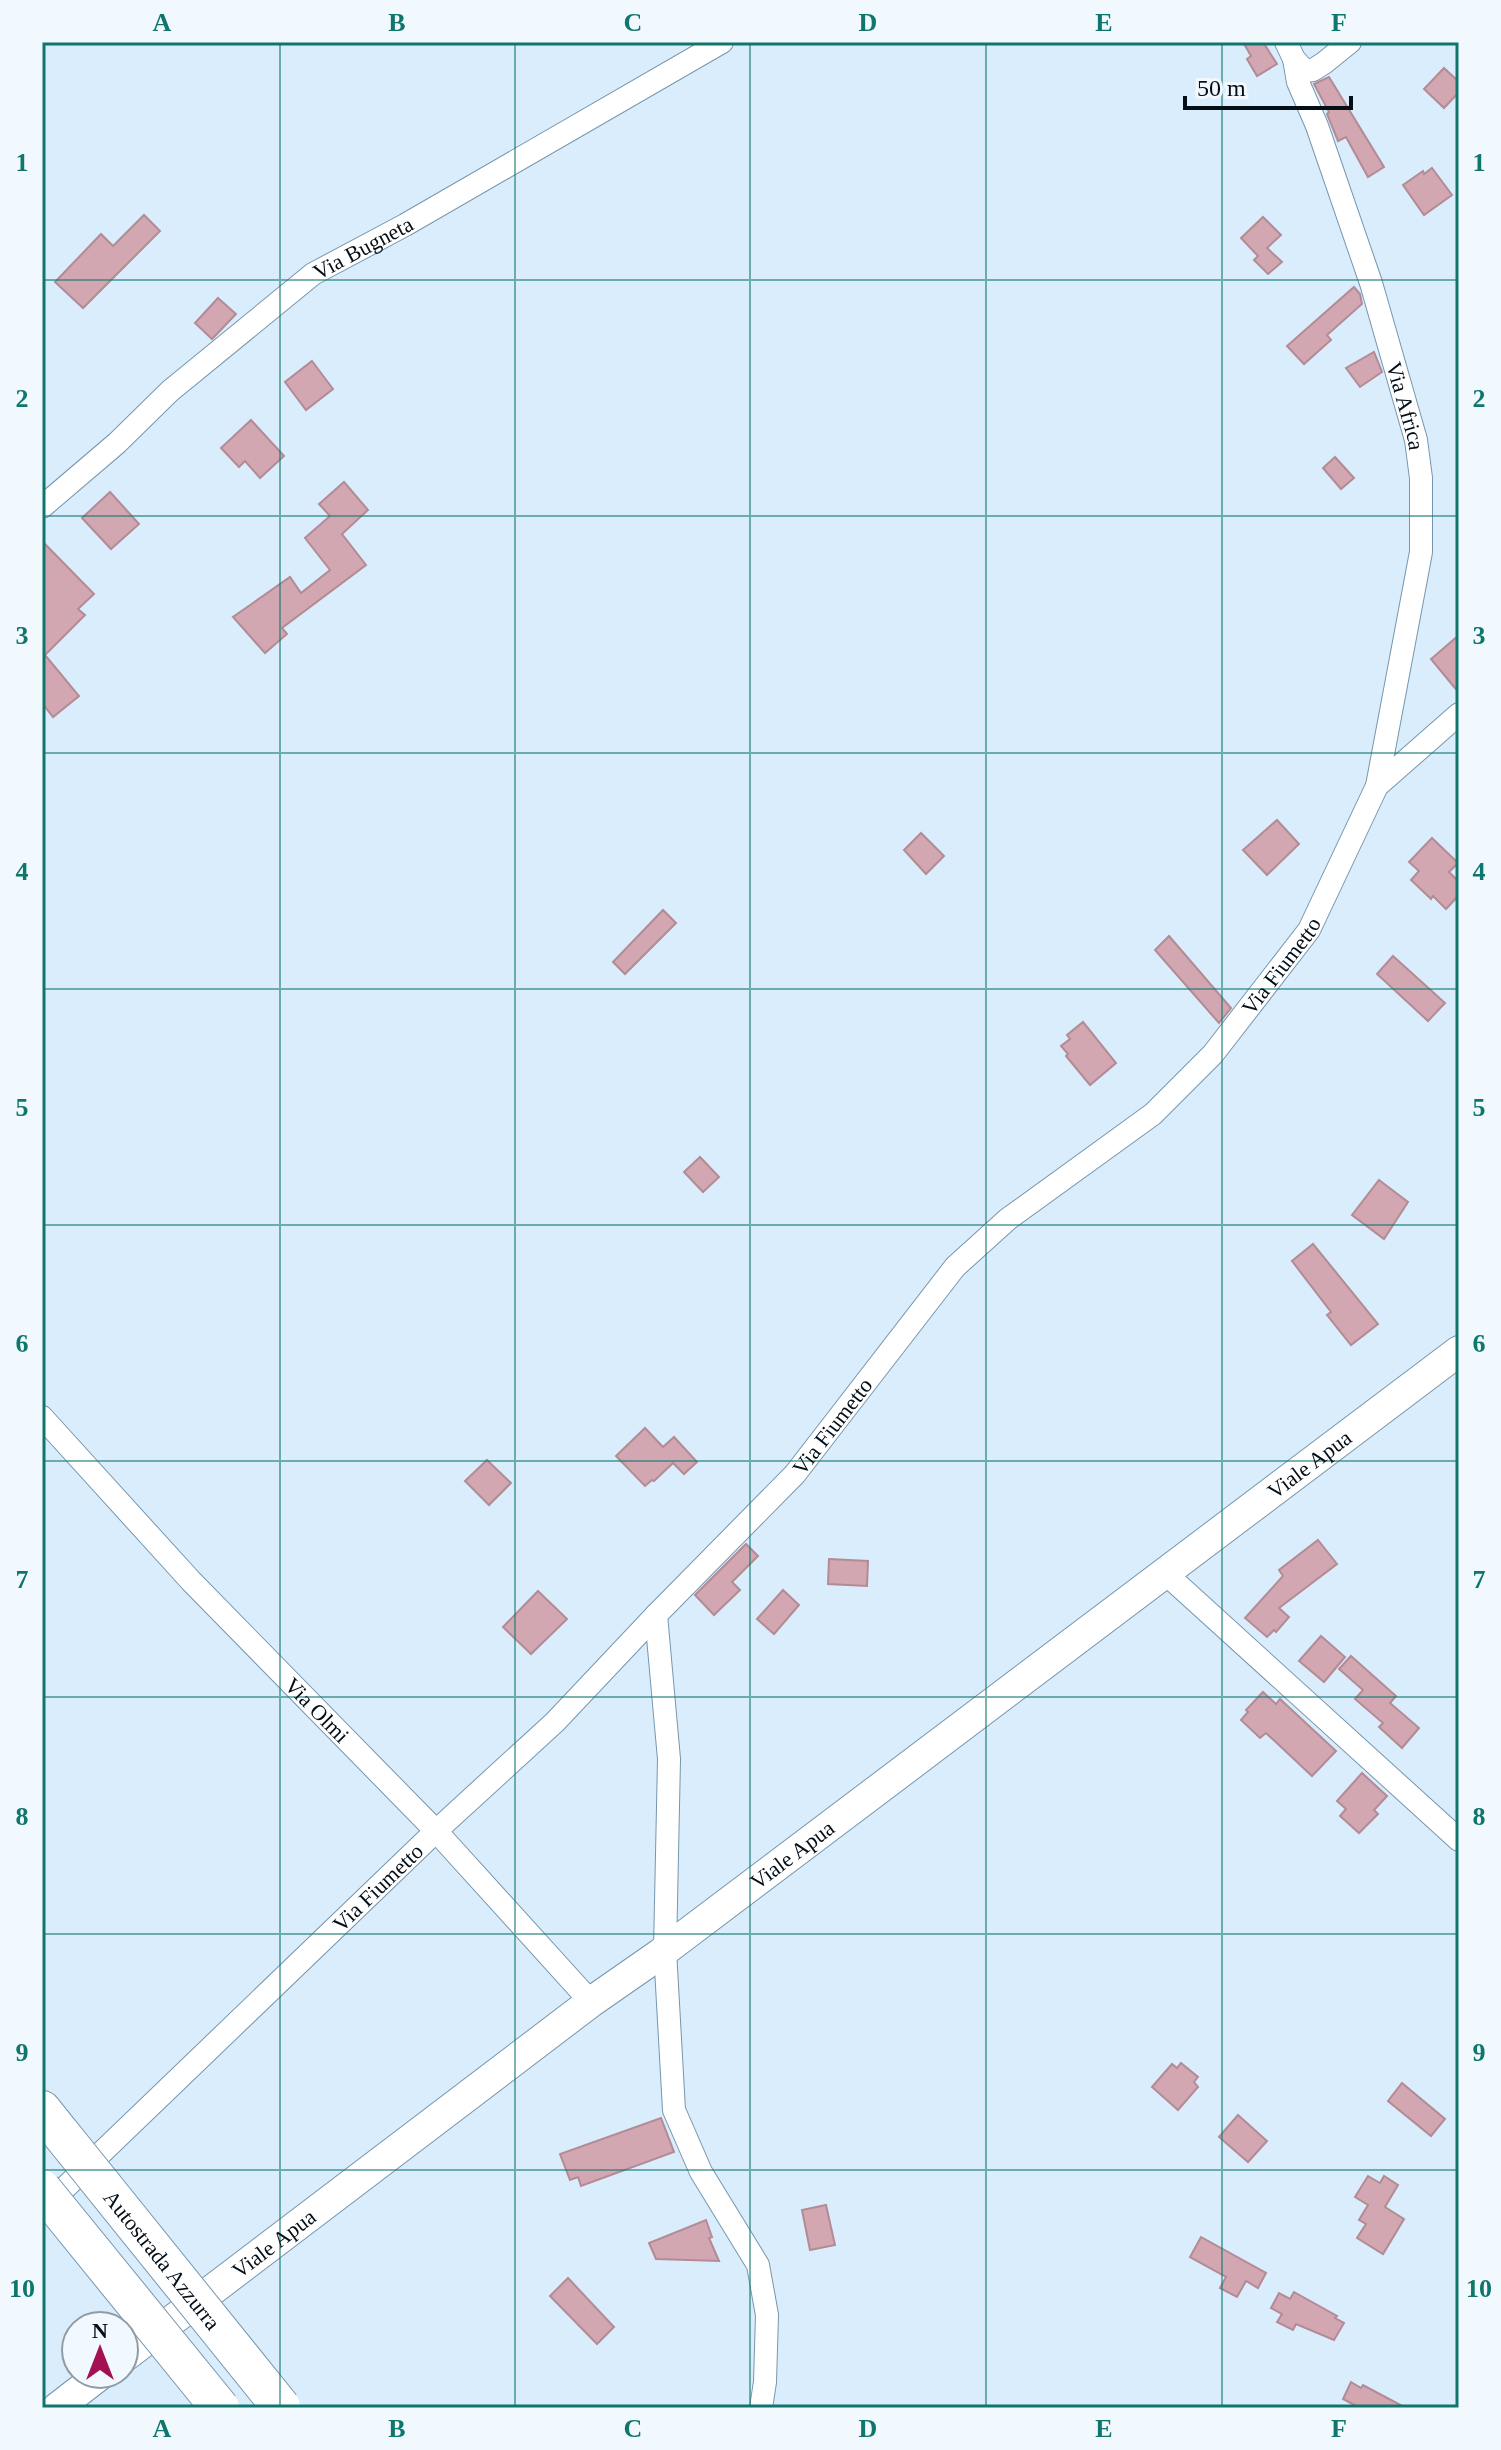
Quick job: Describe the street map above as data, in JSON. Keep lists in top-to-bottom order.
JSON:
{
  "streets": {
    "highway": ["Autostrada Azzurra"],
    "street": [
      "Via Bugneta",
      "Via Africa",
      "Via Fiumetto",
      "Viale Apua",
      "Via Olmi"
    ]
  },
  "crossings": [
    ["Via Africa", "Via Fiumetto"],
    ["Via Fiumetto", "Via Olmi"],
    ["Viale Apua", "Via Olmi"]
  ],
  "scale_bar": "50 m",
  "north": "top",
  "grid": {
    "columns": [
      "A",
      "B",
      "C",
      "D",
      "E",
      "F"
    ],
    "rows": [
      "1",
      "2",
      "3",
      "4",
      "5",
      "6",
      "7",
      "8",
      "9",
      "10"
    ]
  }
}
